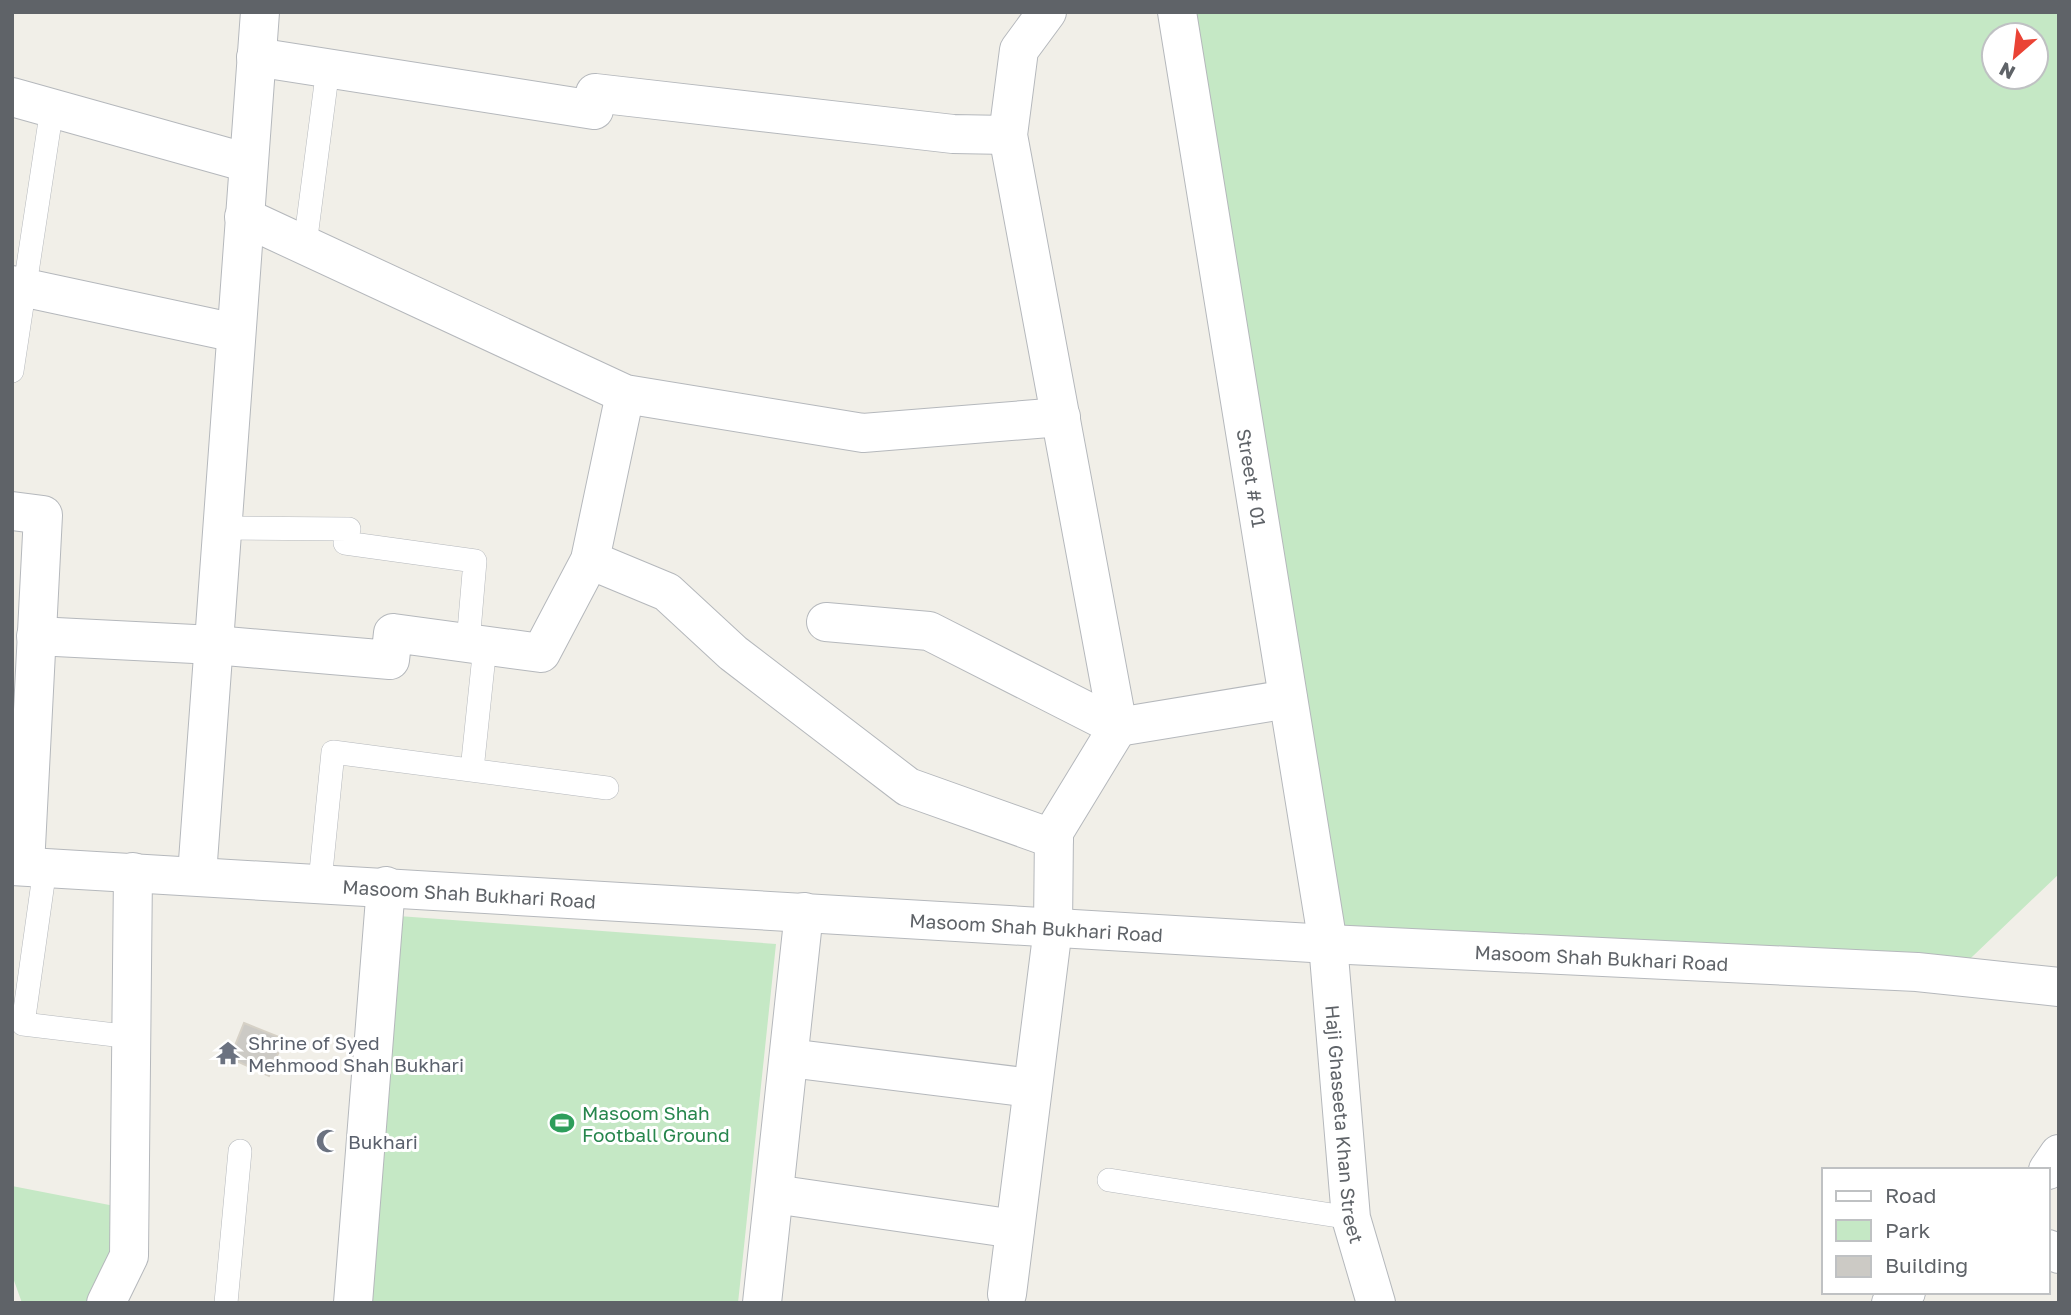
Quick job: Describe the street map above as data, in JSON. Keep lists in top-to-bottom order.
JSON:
{
  "streets": {
    "street": ["Street # 01", "Masoom Shah Bukhari Road", "Haji Ghaseeta Khan Street"]
  },
  "crossings": [
    ["Street # 01", "Masoom Shah Bukhari Road"],
    ["Street # 01", "Haji Ghaseeta Khan Street"],
    ["Masoom Shah Bukhari Road", "Haji Ghaseeta Khan Street"]
  ],
  "places": {
    "temple": ["Shrine of Syed Mehmood Shah Bukhari"],
    "sports": ["Masoom Shah Football Ground"],
    "mosque": ["Bukhari"]
  },
  "legend": ["Road", "Park", "Building"],
  "north": "bottom left"
}
